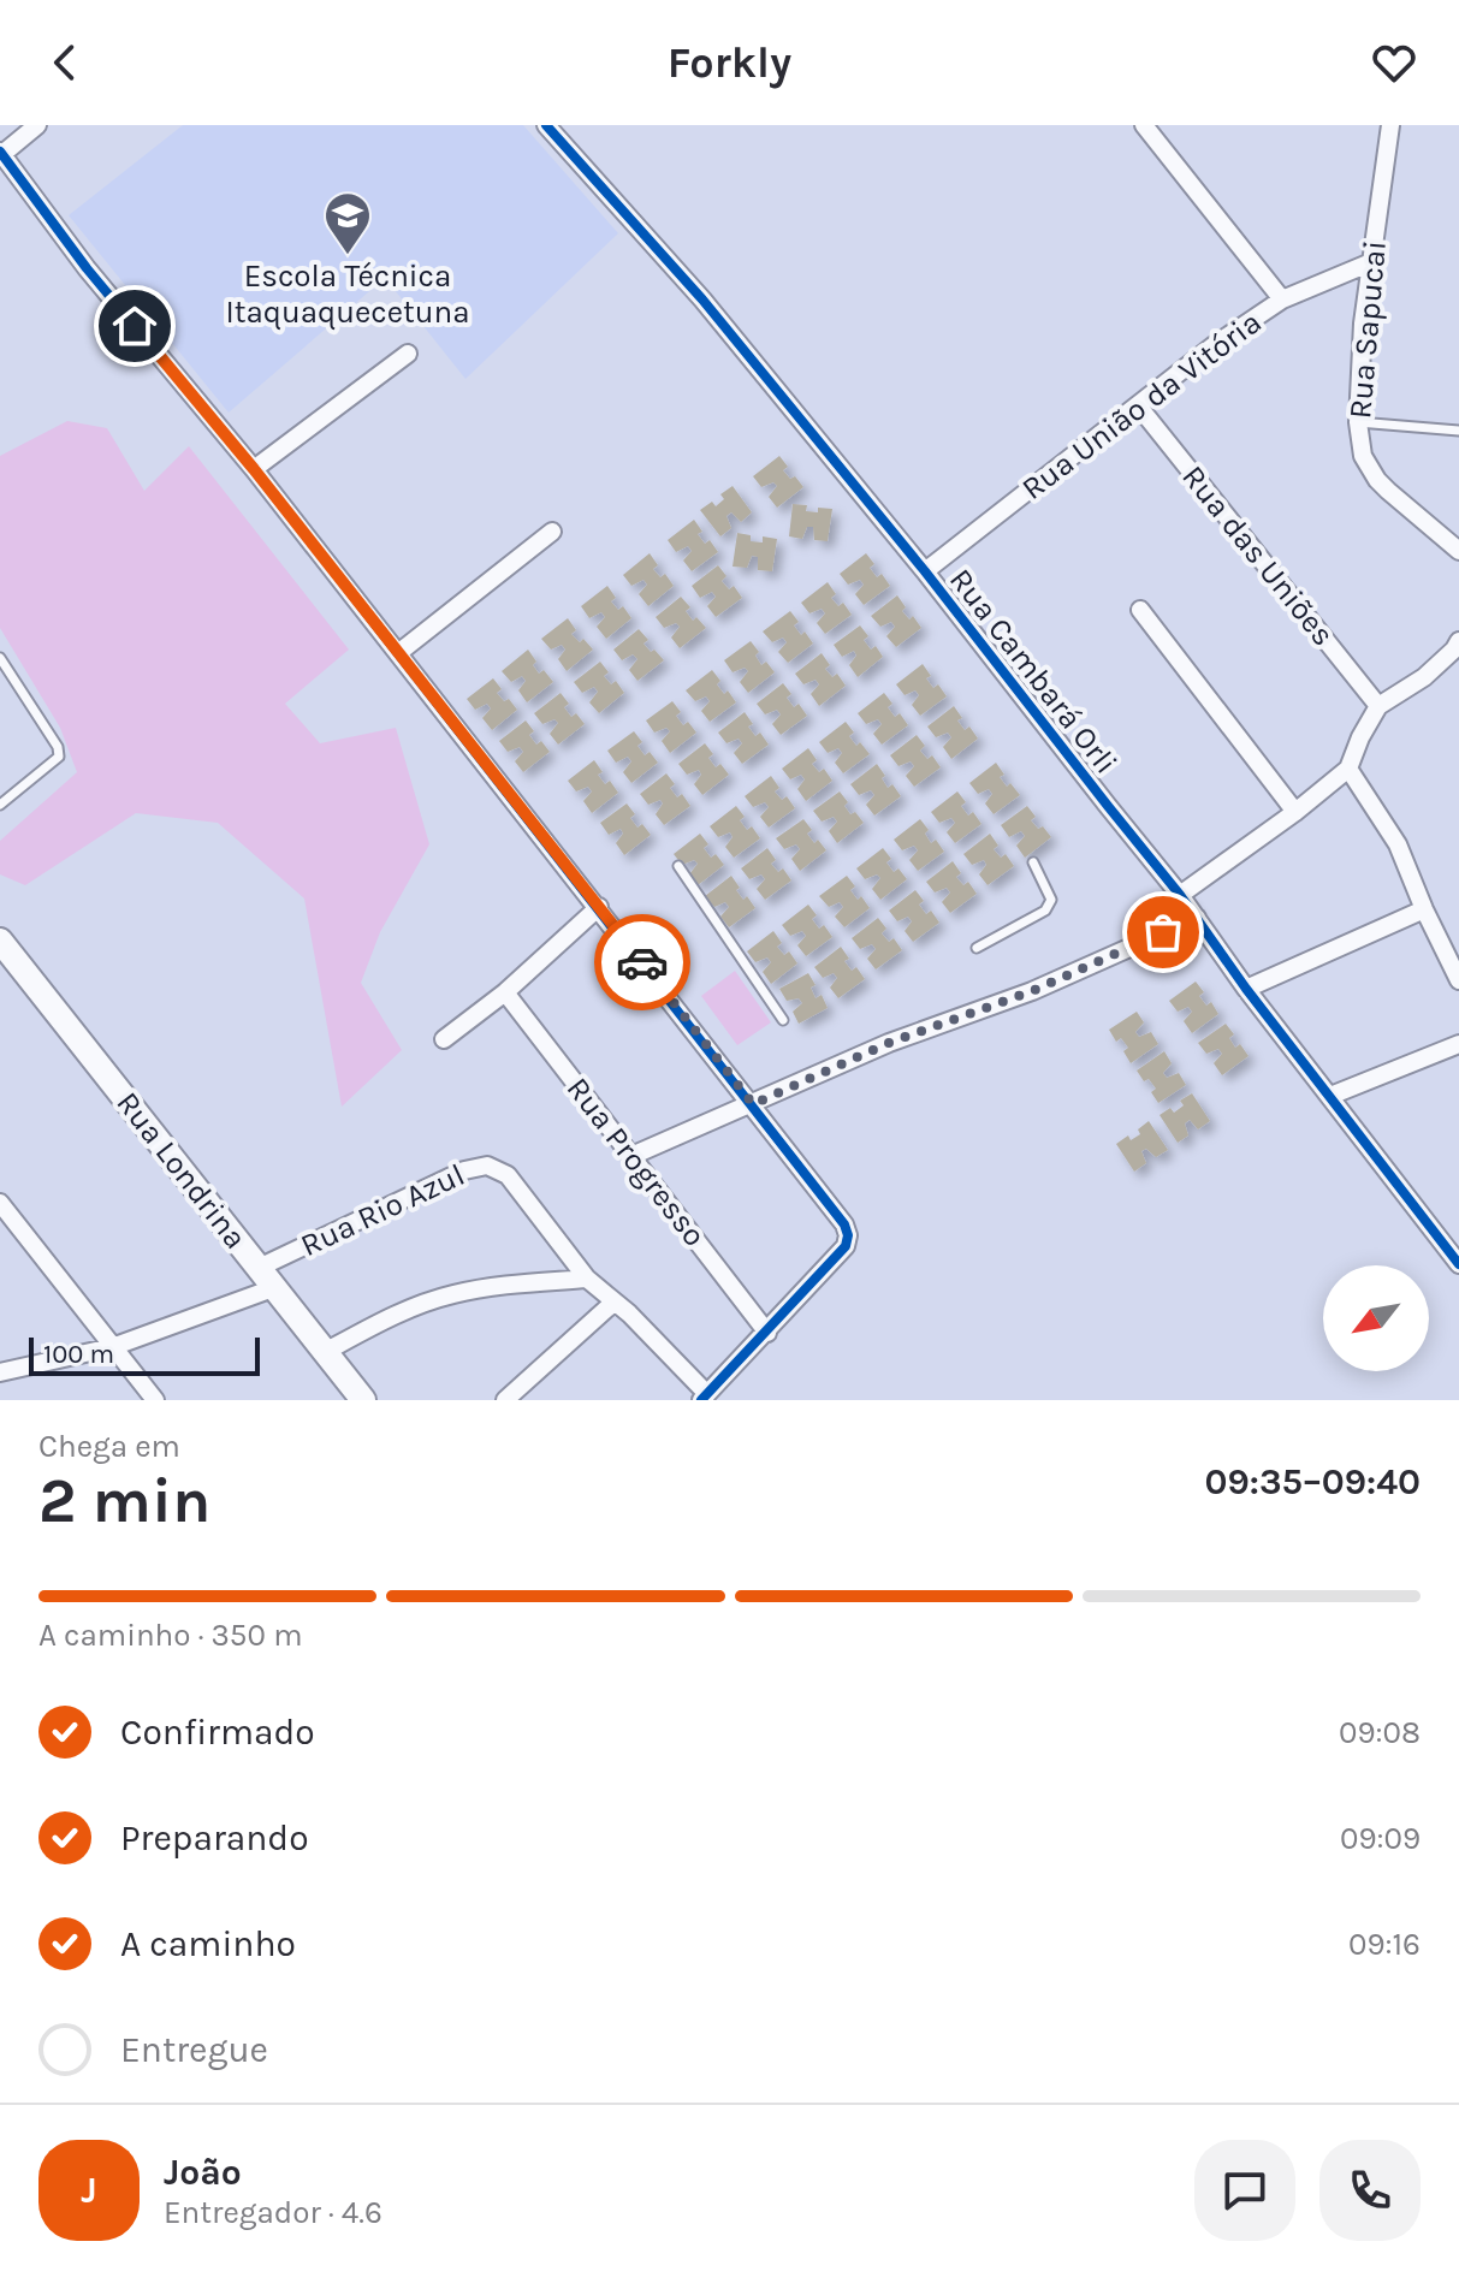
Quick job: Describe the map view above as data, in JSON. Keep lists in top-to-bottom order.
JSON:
{
  "streets": {
    "street": [
      "Rua Sapucai",
      "Rua União da Vitória",
      "Rua das Uniões",
      "Rua Cambará Orli",
      "Rua Progresso",
      "Rua Londrina",
      "Rua Rio Azul"
    ]
  },
  "crossings": [
    ["Rua Sapucai", "Rua União da Vitória"],
    ["Rua União da Vitória", "Rua das Uniões"],
    ["Rua União da Vitória", "Rua Cambará Orli"],
    ["Rua Londrina", "Rua Rio Azul"]
  ],
  "places": {
    "school or university": ["Escola Técnica Itaquaquecetuna"]
  },
  "scale_bar": "100 m",
  "north": "bottom left",
  "page": {
    "header": "Forkly",
    "scale": "100 m",
    "heading": ["2 min", "Chega em", "09:35–09:40"],
    "panel": ["João", "Entregador · 4.6"],
    "bar": "A caminho · 350 m",
    "list": [
      ["Confirmado", "09:08"],
      ["Preparando", "09:09"],
      ["A caminho", "09:16"],
      "Entregue"
    ],
    "round": "J"
  }
}
